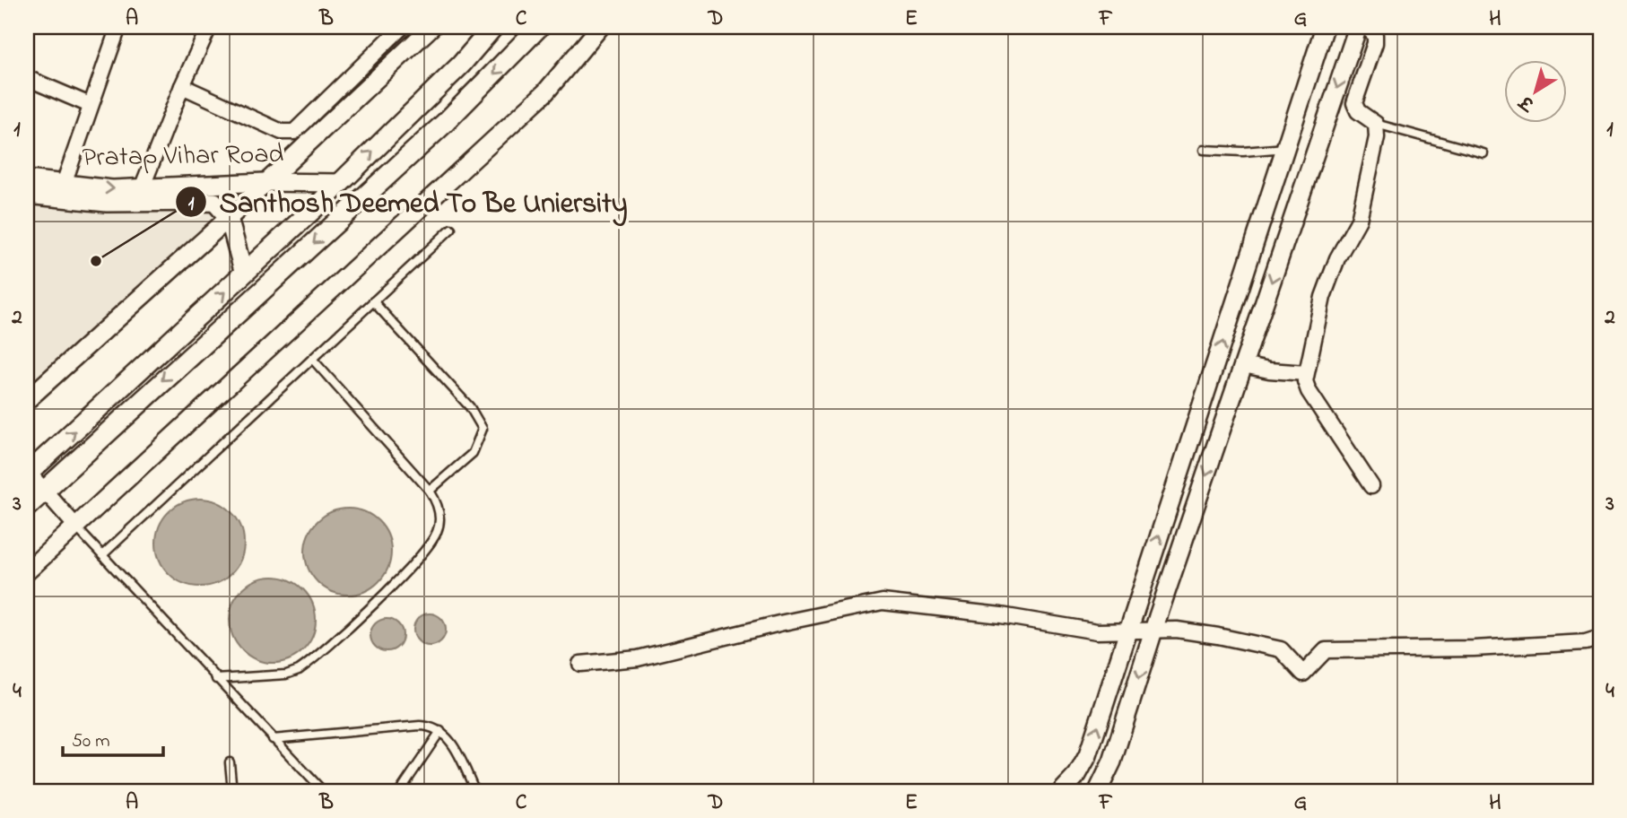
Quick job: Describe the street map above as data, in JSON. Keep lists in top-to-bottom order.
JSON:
{
  "streets": {
    "street": ["Pratap Vihar Road"]
  },
  "places": ["Santhosh Deemed To Be Uniersity"],
  "scale_bar": "50 m",
  "north": "bottom left",
  "grid": {
    "columns": [
      "A",
      "B",
      "C",
      "D",
      "E",
      "F",
      "G",
      "H"
    ],
    "rows": [
      "1",
      "2",
      "3",
      "4"
    ]
  }
}
